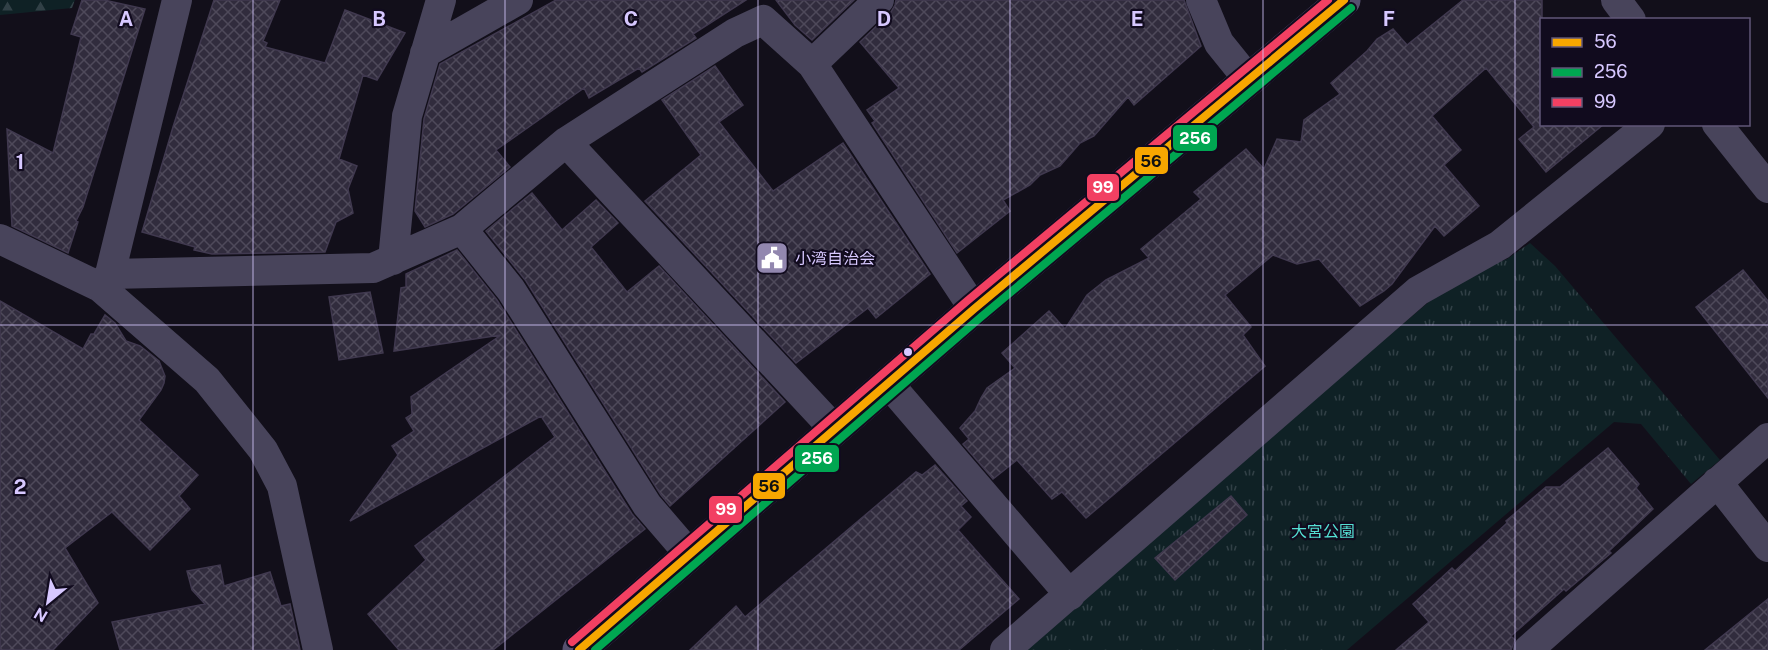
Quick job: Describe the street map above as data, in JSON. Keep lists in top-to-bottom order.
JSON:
{
  "parks": ["大宮公園"],
  "places": {
    "public building": ["小湾自治会"]
  },
  "lines": ["transit line 56", "transit line 99", "transit line 256"],
  "legend": ["56", "256", "99"],
  "north": "bottom left",
  "grid": {
    "columns": [
      "A",
      "B",
      "C",
      "D",
      "E",
      "F"
    ],
    "rows": ["1", "2"]
  }
}
